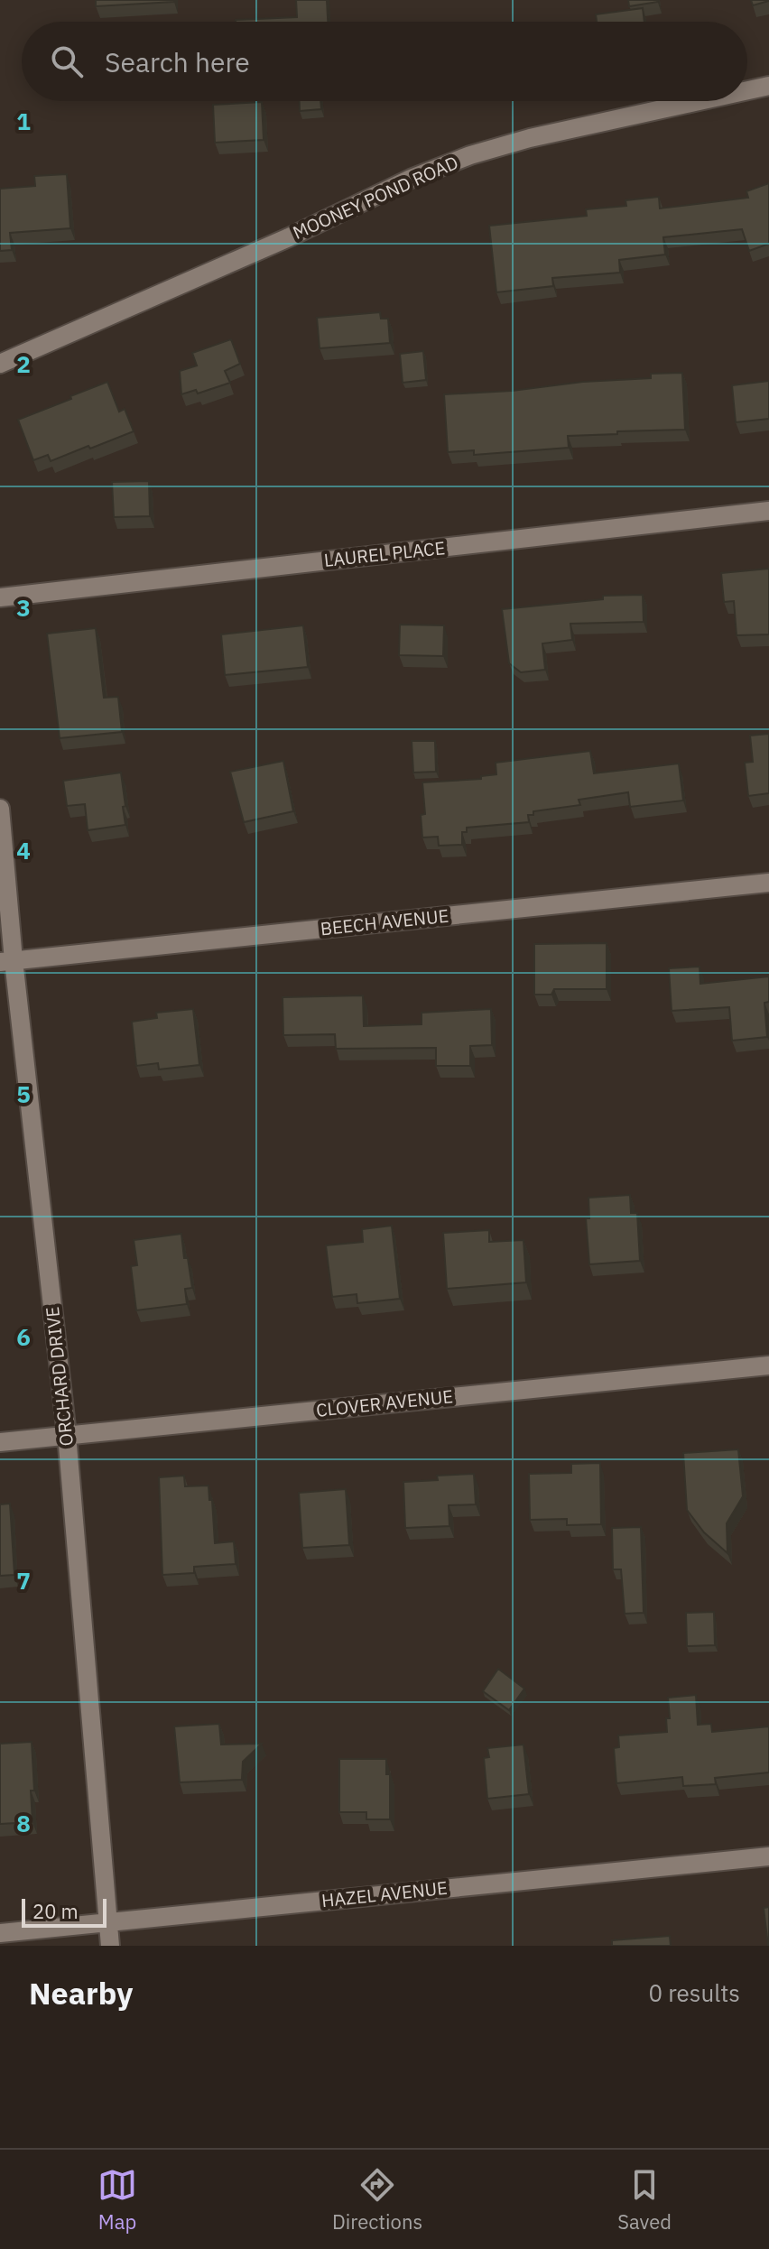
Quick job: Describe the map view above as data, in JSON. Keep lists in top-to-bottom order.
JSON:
{
  "streets": {
    "street": [
      "MOONEY POND ROAD",
      "LAUREL PLACE",
      "BEECH AVENUE",
      "ORCHARD DRIVE",
      "CLOVER AVENUE",
      "HAZEL AVENUE"
    ]
  },
  "crossings": [
    ["BEECH AVENUE", "ORCHARD DRIVE"],
    ["ORCHARD DRIVE", "CLOVER AVENUE"],
    ["ORCHARD DRIVE", "HAZEL AVENUE"]
  ],
  "scale_bar": "20 m",
  "page": {
    "search": "Search here",
    "scale": "20 m",
    "heading": ["Nearby", "0 results"],
    "nav": ["Map", "Directions", "Saved"]
  },
  "grid": {
    "rows": [
      "1",
      "2",
      "3",
      "4",
      "5",
      "6",
      "7",
      "8"
    ]
  }
}
